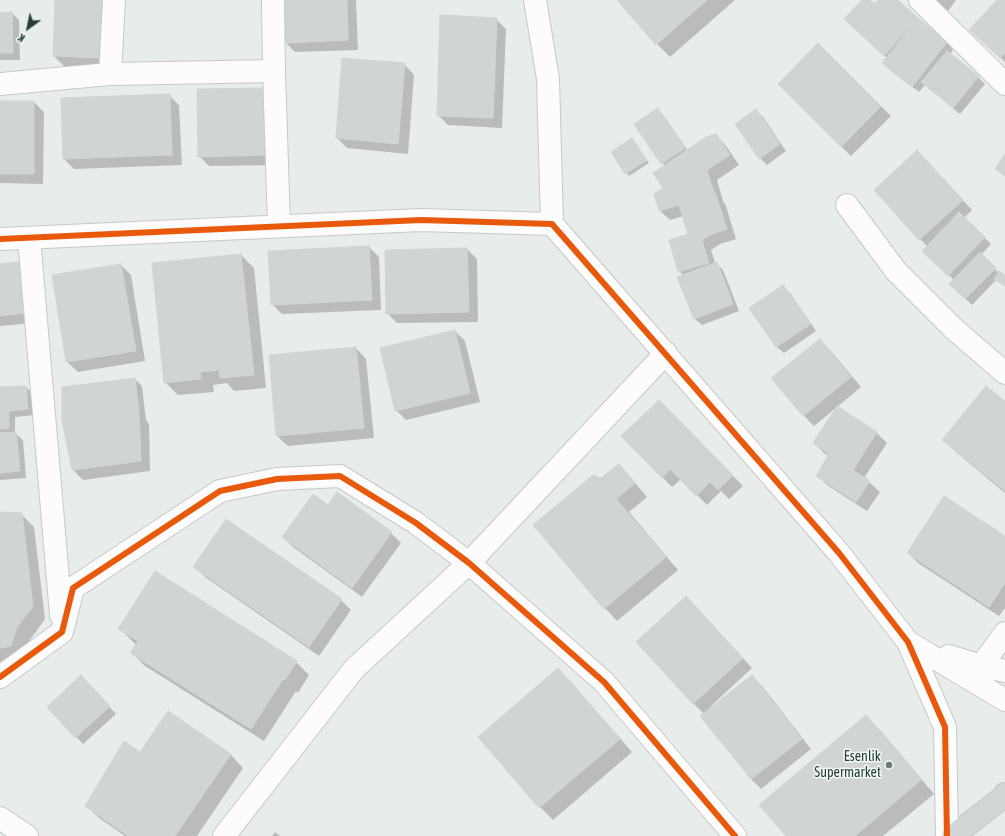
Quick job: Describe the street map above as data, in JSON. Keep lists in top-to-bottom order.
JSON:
{
  "places": ["Esenlik Supermarket"],
  "north": "bottom left"
}
